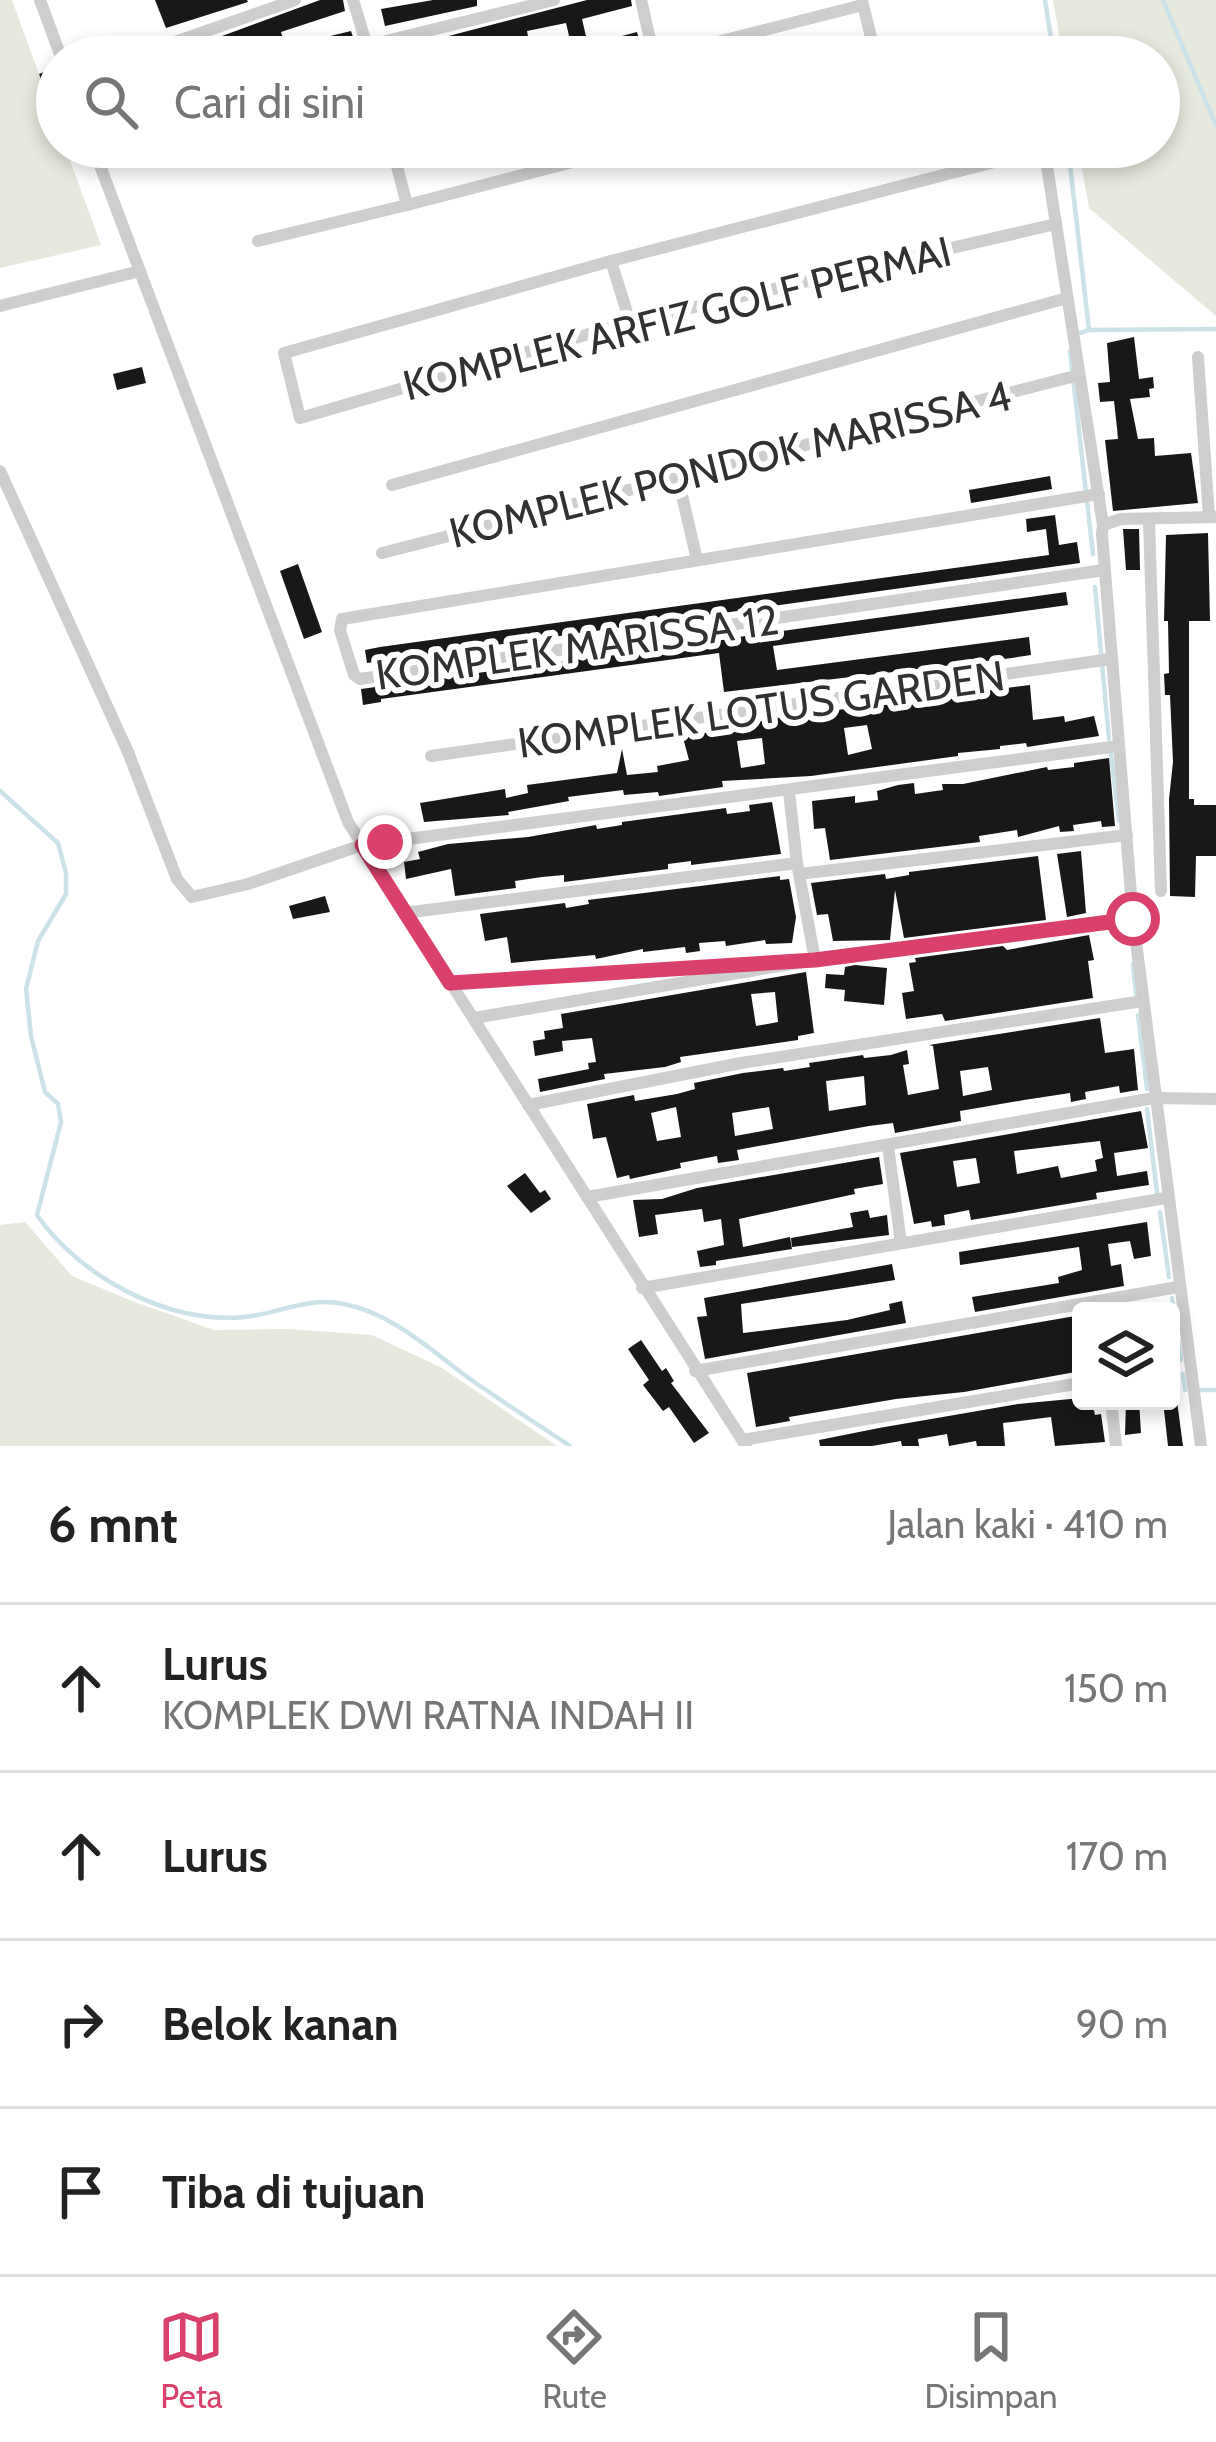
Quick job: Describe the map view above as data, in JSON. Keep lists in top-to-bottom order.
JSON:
{
  "streets": {
    "street": [
      "KOMPLEK ARFIZ GOLF PERMAI",
      "KOMPLEK PONDOK MARISSA 4",
      "KOMPLEK MARISSA 12",
      "KOMPLEK LOTUS GARDEN"
    ]
  },
  "page": {
    "search": "Cari di sini",
    "heading": ["6 mnt", "Jalan kaki · 410 m"],
    "list": [
      ["Lurus", "KOMPLEK DWI RATNA INDAH II", "150 m"],
      ["Lurus", "170 m"],
      ["Belok kanan", "90 m"],
      "Tiba di tujuan"
    ],
    "nav": ["Peta", "Rute", "Disimpan"]
  }
}
